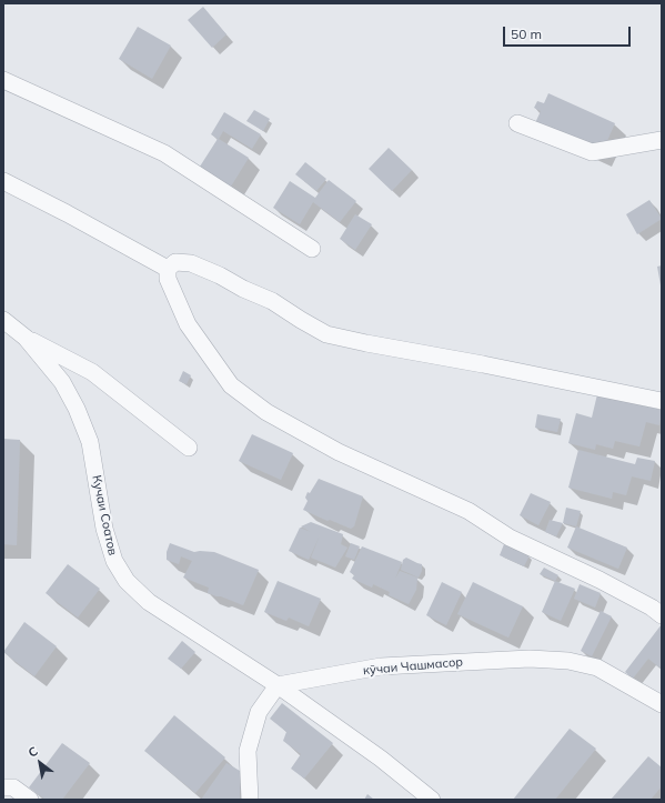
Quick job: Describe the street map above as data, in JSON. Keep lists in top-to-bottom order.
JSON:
{
  "streets": {
    "street": ["Кучаи Соатов", "кӯчаи Чашмасор"]
  },
  "crossings": [
    ["Кучаи Соатов", "кӯчаи Чашмасор"]
  ],
  "scale_bar": "50 m",
  "north": "top left"
}
